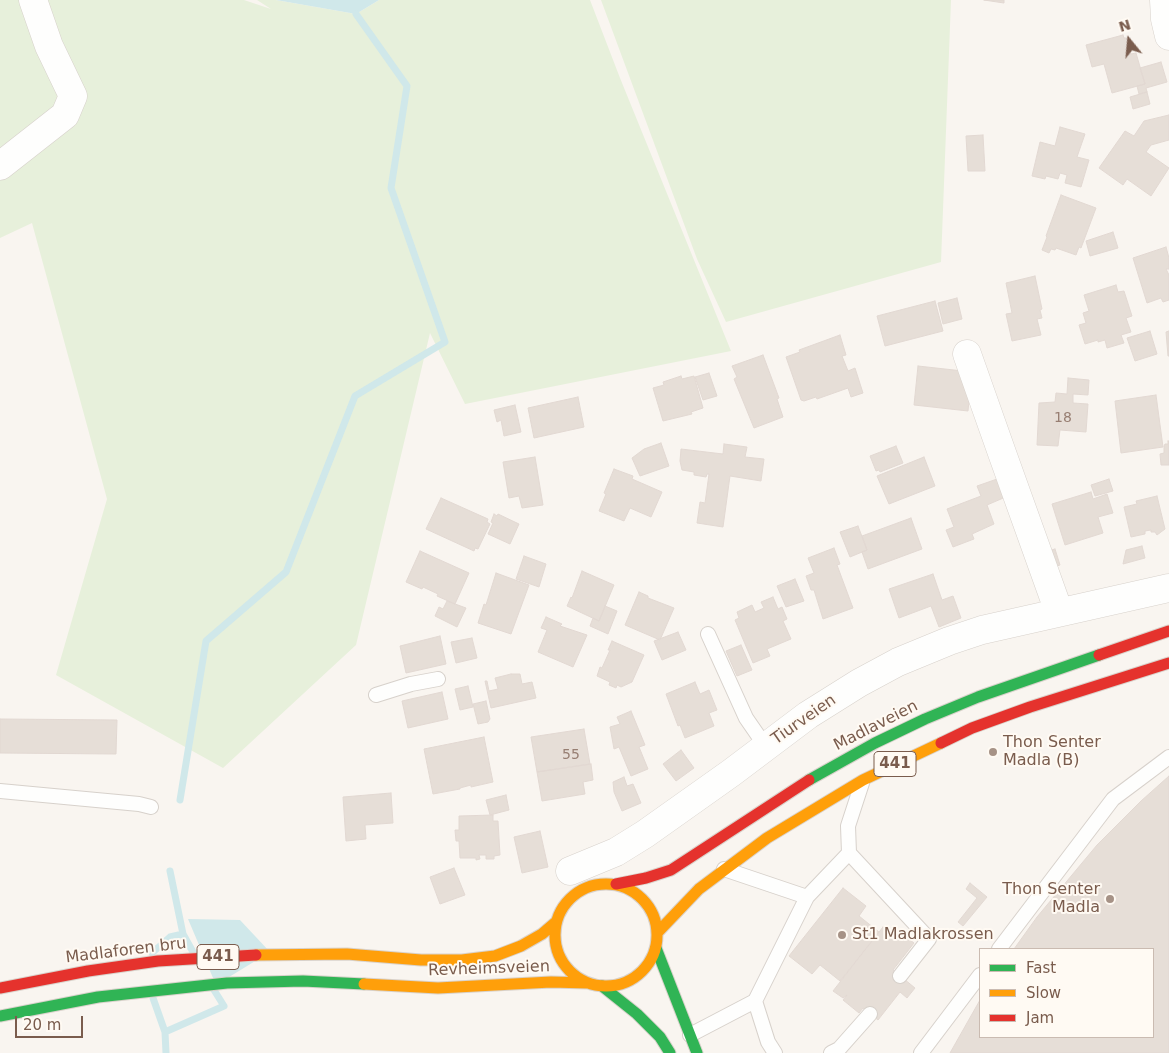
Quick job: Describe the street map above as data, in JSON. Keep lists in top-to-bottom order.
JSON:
{
  "streets": {
    "main road": [
      "Madlaveien",
      "441",
      "Madlaforen bru",
      "Revheimsveien"
    ],
    "street": ["Tiurveien"]
  },
  "crossings": [
    ["Madlaveien", "441"],
    ["Madlaveien", "Revheimsveien"],
    ["441", "Revheimsveien"],
    ["Madlaforen bru", "Revheimsveien"]
  ],
  "places": ["Thon Senter Madla (B)", "Thon Senter Madla", "St1 Madlakrossen"],
  "house_numbers": ["18", "55"],
  "legend": ["Fast", "Slow", "Jam"],
  "scale_bar": "20 m",
  "north": "top"
}
